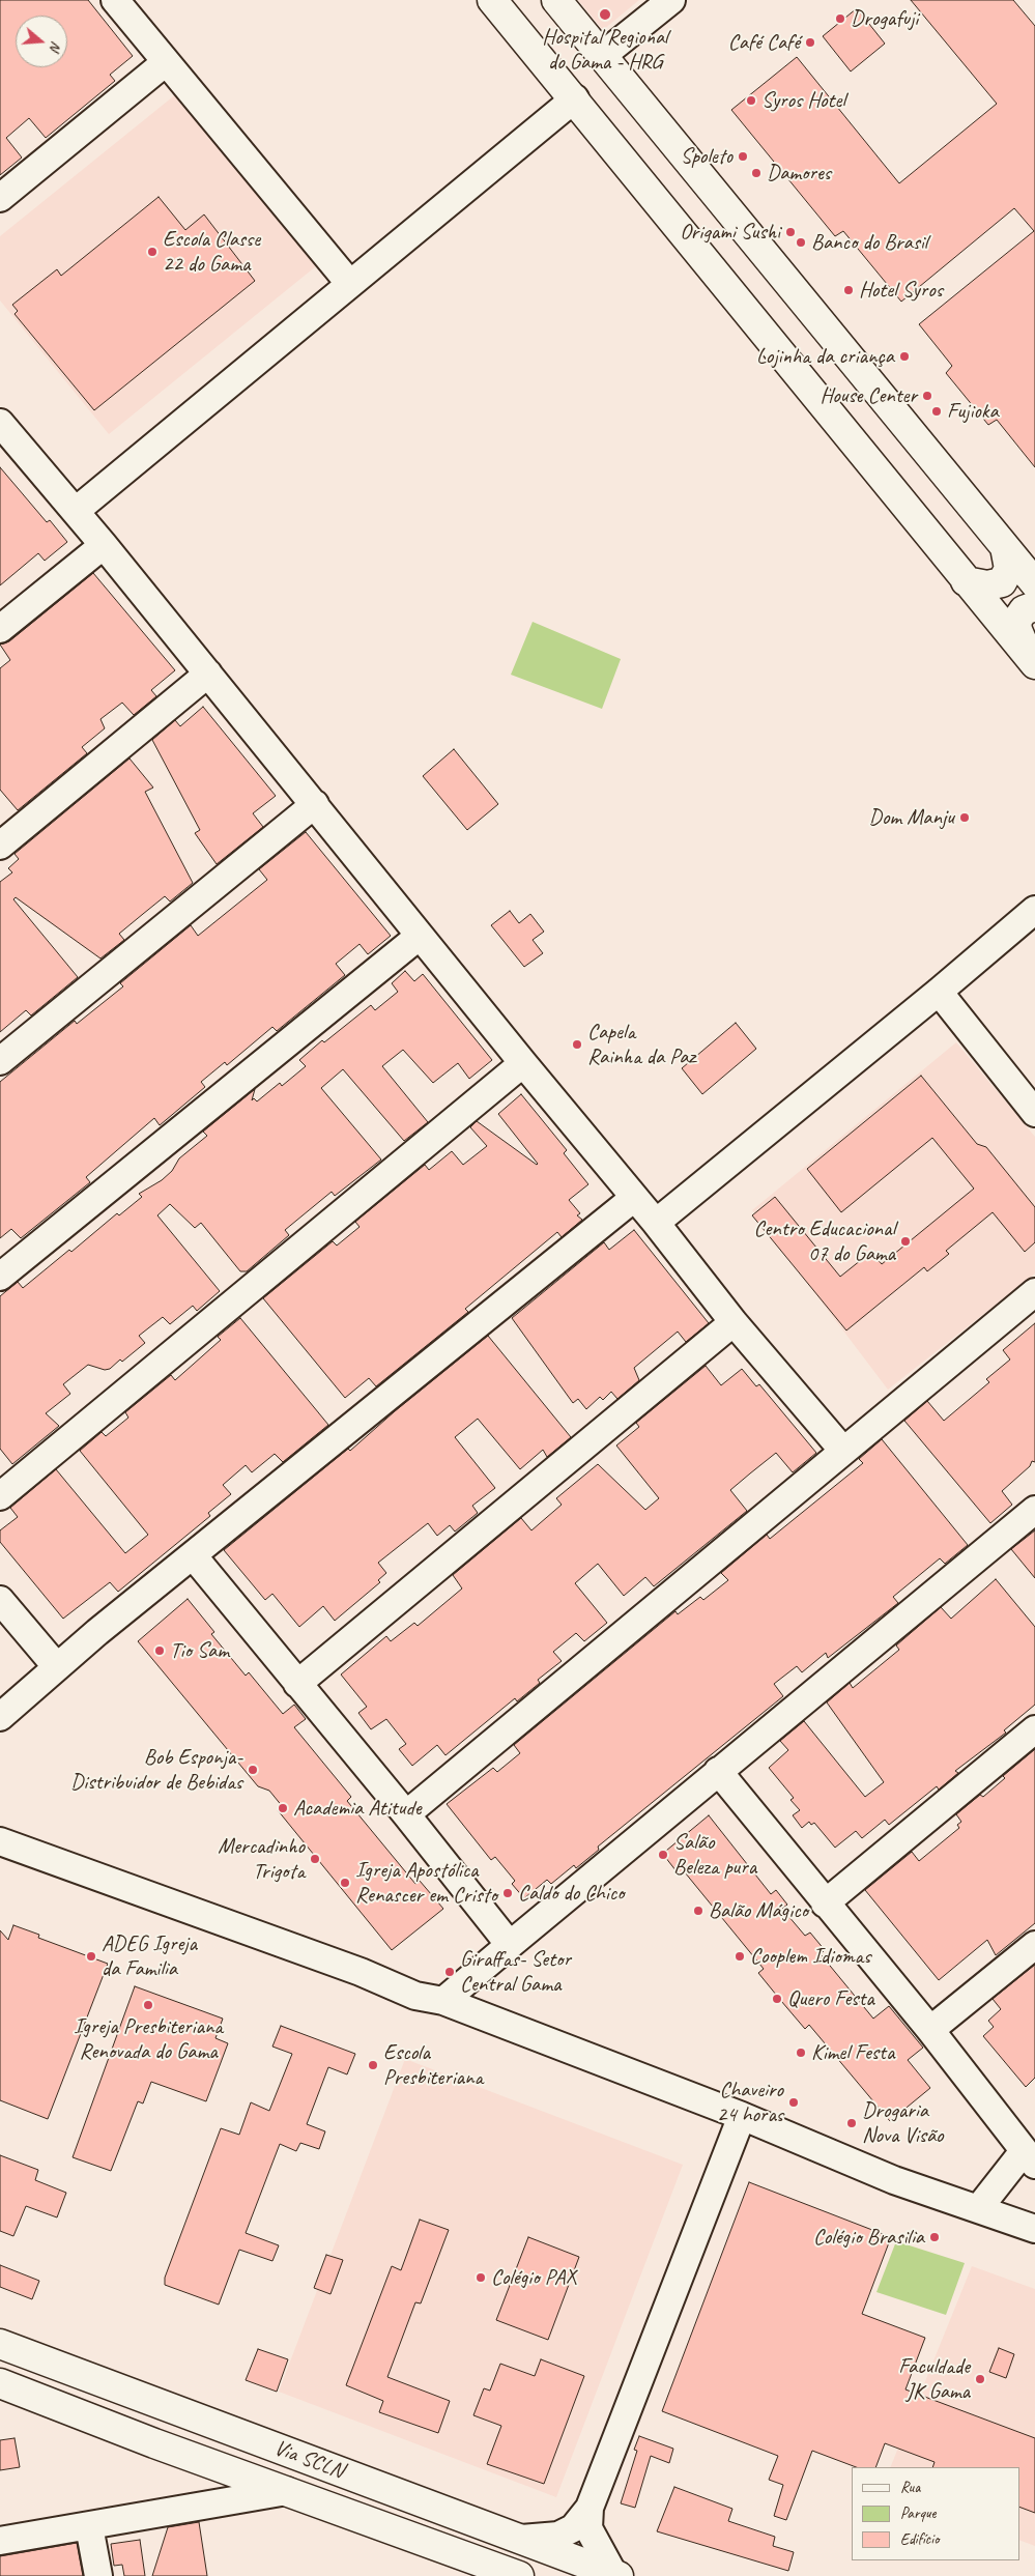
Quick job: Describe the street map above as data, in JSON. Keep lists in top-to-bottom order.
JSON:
{
  "streets": {
    "main road": ["Via SCLN"]
  },
  "places": [
    "Hospital Regional do Gama - HRG",
    "Drogafuji",
    "Café Café",
    "Syros Hotel",
    "Spoleto",
    "Damores",
    "Origami Sushi",
    "Banco do Brasil",
    "Escola Classe 22 do Gama",
    "Hotel Syros",
    "Lojinha da criança",
    "House Center",
    "Fujioka",
    "Dom Manju",
    "Capela Rainha da Paz",
    "Centro Educacional 07 do Gama",
    "Tio Sam",
    "Bob Esponja- Distribuidor de Bebidas",
    "Academia Atitude",
    "Salão Beleza pura",
    "Mercadinho Trigota",
    "Igreja Apostólica Renascer em Cristo",
    "Caldo do Chico",
    "Balão Mágico",
    "ADEG Igreja da Familia",
    "Cooplem Idiomas",
    "Giraffas- Setor Central Gama",
    "Quero Festa",
    "Igreja Presbiteriana Renovada do Gama",
    "Kimel Festa",
    "Escola Presbiteriana",
    "Chaveiro 24 horas",
    "Drogaria Nova Visão",
    "Colégio Brasilia",
    "Colégio PAX",
    "Faculdade JK Gama"
  ],
  "legend": ["Rua", "Parque", "Edifício"],
  "north": "right"
}
